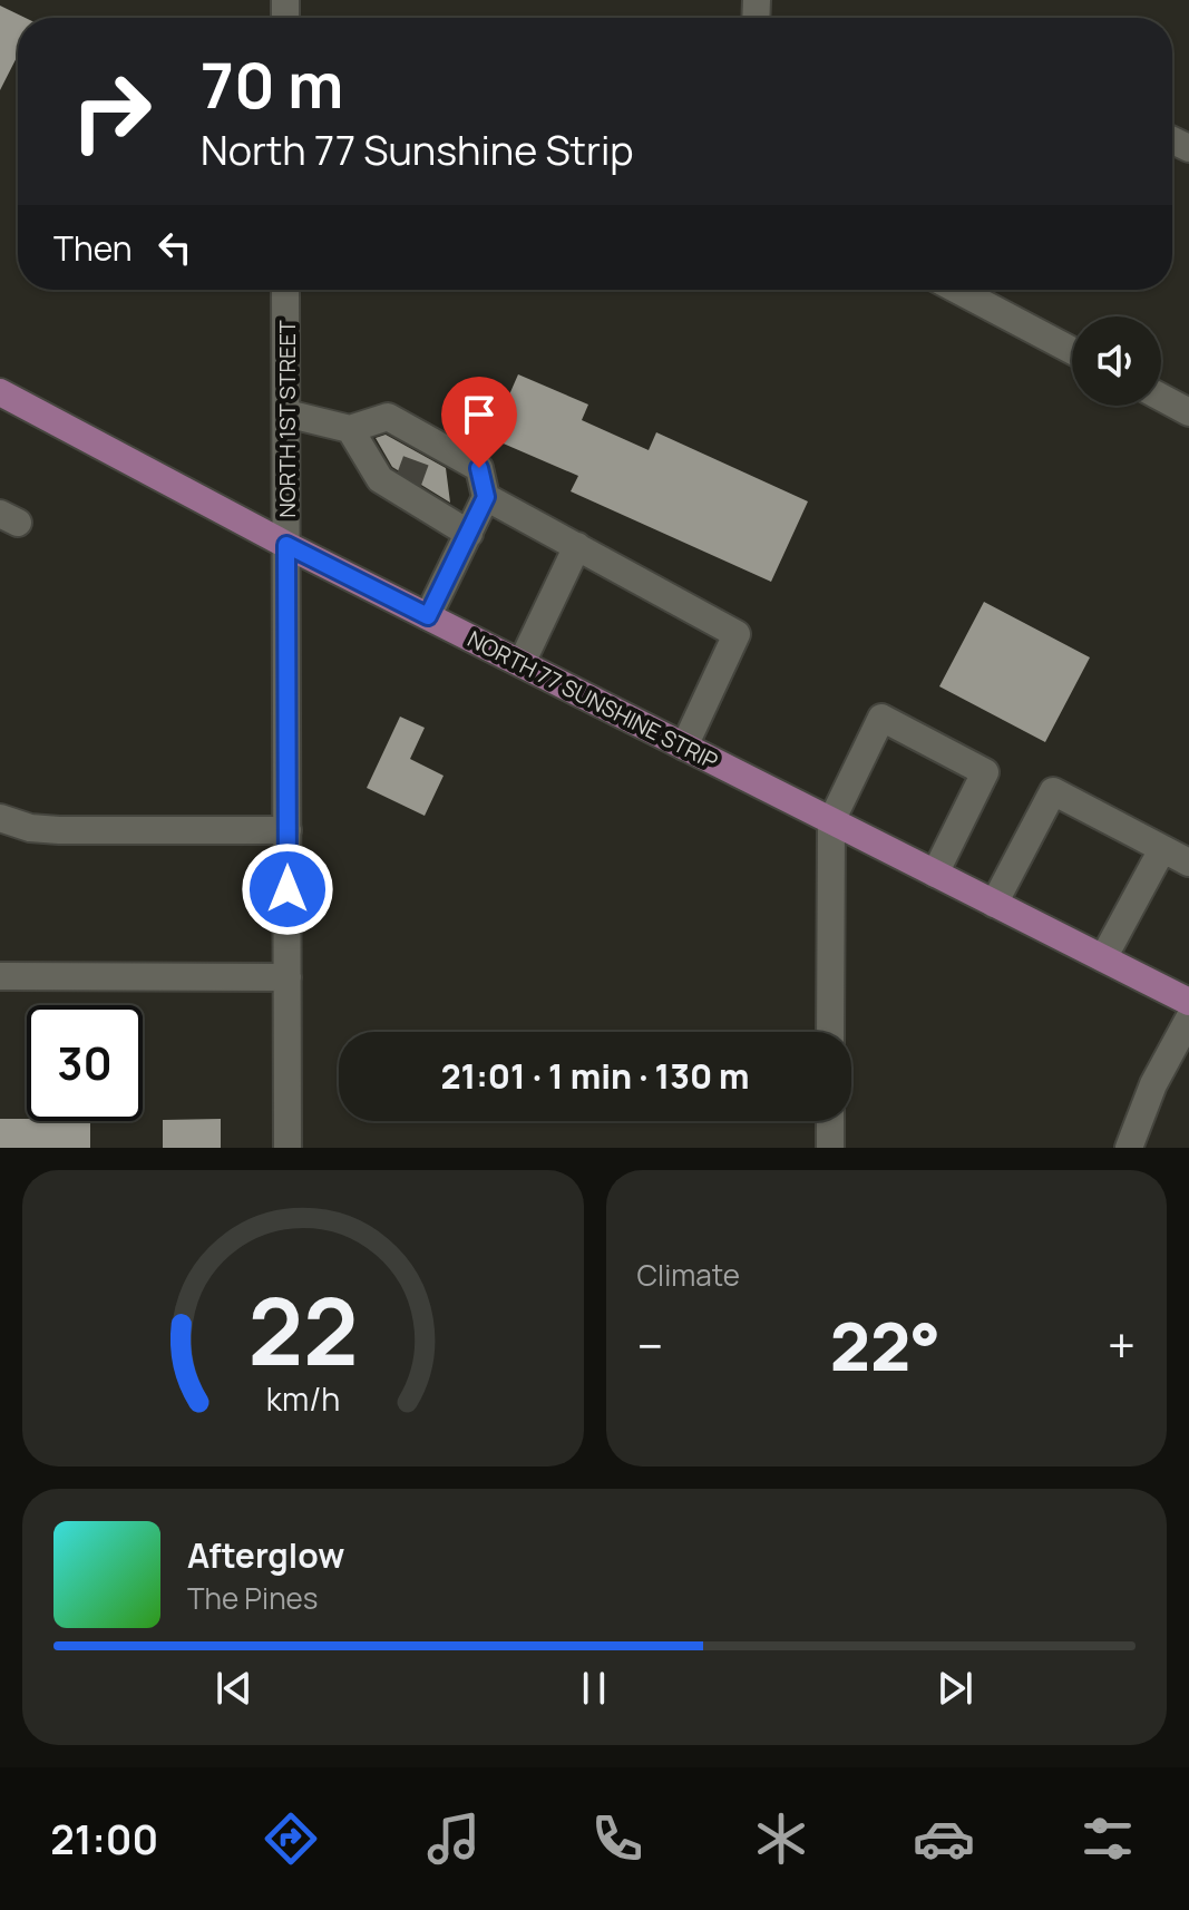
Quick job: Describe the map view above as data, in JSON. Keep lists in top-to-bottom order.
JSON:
{
  "streets": {
    "main road": ["NORTH 77 SUNSHINE STRIP"],
    "street": ["NORTH 1ST STREET"]
  },
  "crossings": [
    ["NORTH 1ST STREET", "NORTH 77 SUNSHINE STRIP"]
  ],
  "page": {
    "turn": ["70 m", "North 77 Sunshine Strip"],
    "then": "Then",
    "limit": "30",
    "trip": "21:01 · 1 min · 130 m",
    "tile": "Climate",
    "heat": ["−", "22°", "+"],
    "song": ["Afterglow", "The Pines"],
    "tabs": "21:00",
    "gauge": ["22", "km/h"]
  }
}
